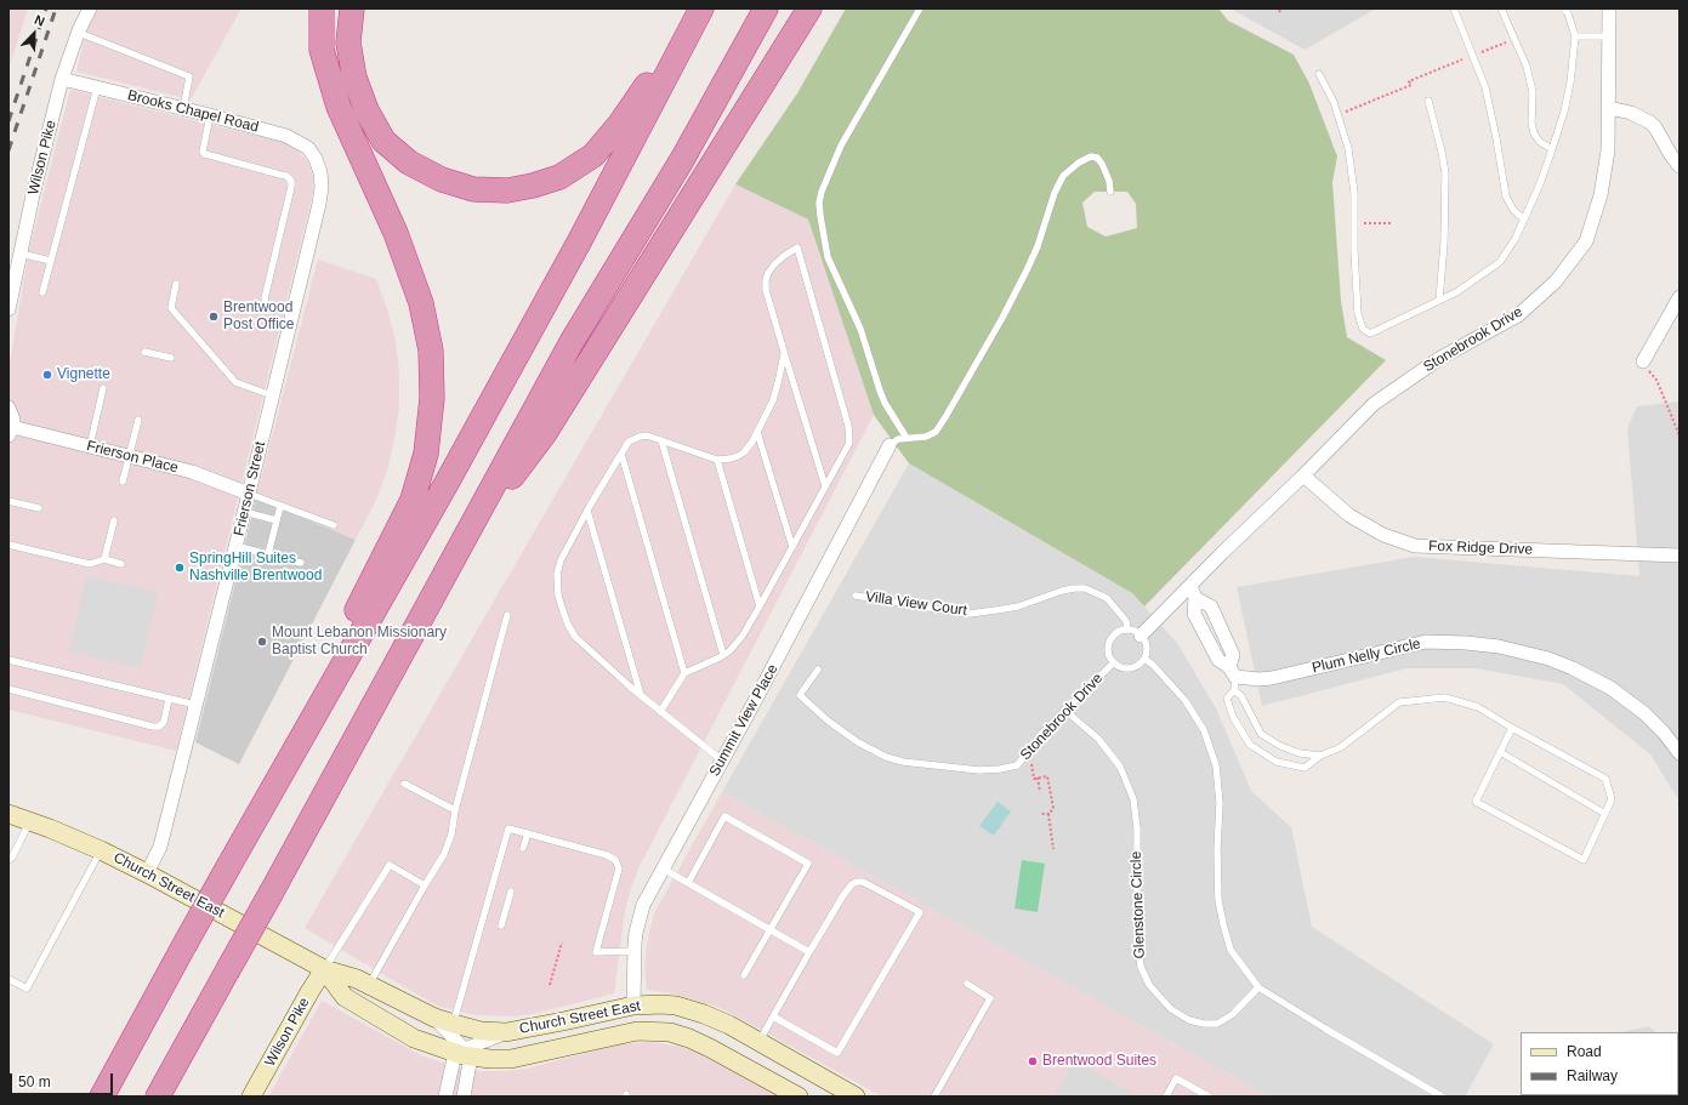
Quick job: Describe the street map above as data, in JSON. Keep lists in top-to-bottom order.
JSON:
{
  "streets": {
    "main road": ["Wilson Pike", "Church Street East"],
    "street": [
      "Brooks Chapel Road",
      "Stonebrook Drive",
      "Frierson Place",
      "Frierson Street",
      "Fox Ridge Drive",
      "Plum Nelly Circle",
      "Summit View Place"
    ],
    "lane": ["Villa View Court", "Glenstone Circle"]
  },
  "crossings": [
    ["Brooks Chapel Road", "Wilson Pike"],
    ["Brooks Chapel Road", "Frierson Street"],
    ["Wilson Pike", "Church Street East"],
    ["Stonebrook Drive", "Fox Ridge Drive"],
    ["Stonebrook Drive", "Villa View Court"],
    ["Stonebrook Drive", "Glenstone Circle"],
    ["Frierson Place", "Frierson Street"],
    ["Frierson Street", "Church Street East"],
    ["Summit View Place", "Church Street East"]
  ],
  "places": [
    "Brentwood Post Office",
    "Vignette",
    "SpringHill Suites Nashville Brentwood",
    "Mount Lebanon Missionary Baptist Church",
    "Brentwood Suites"
  ],
  "legend": ["Road", "Railway"],
  "scale_bar": "50 m",
  "north": "top right"
}
